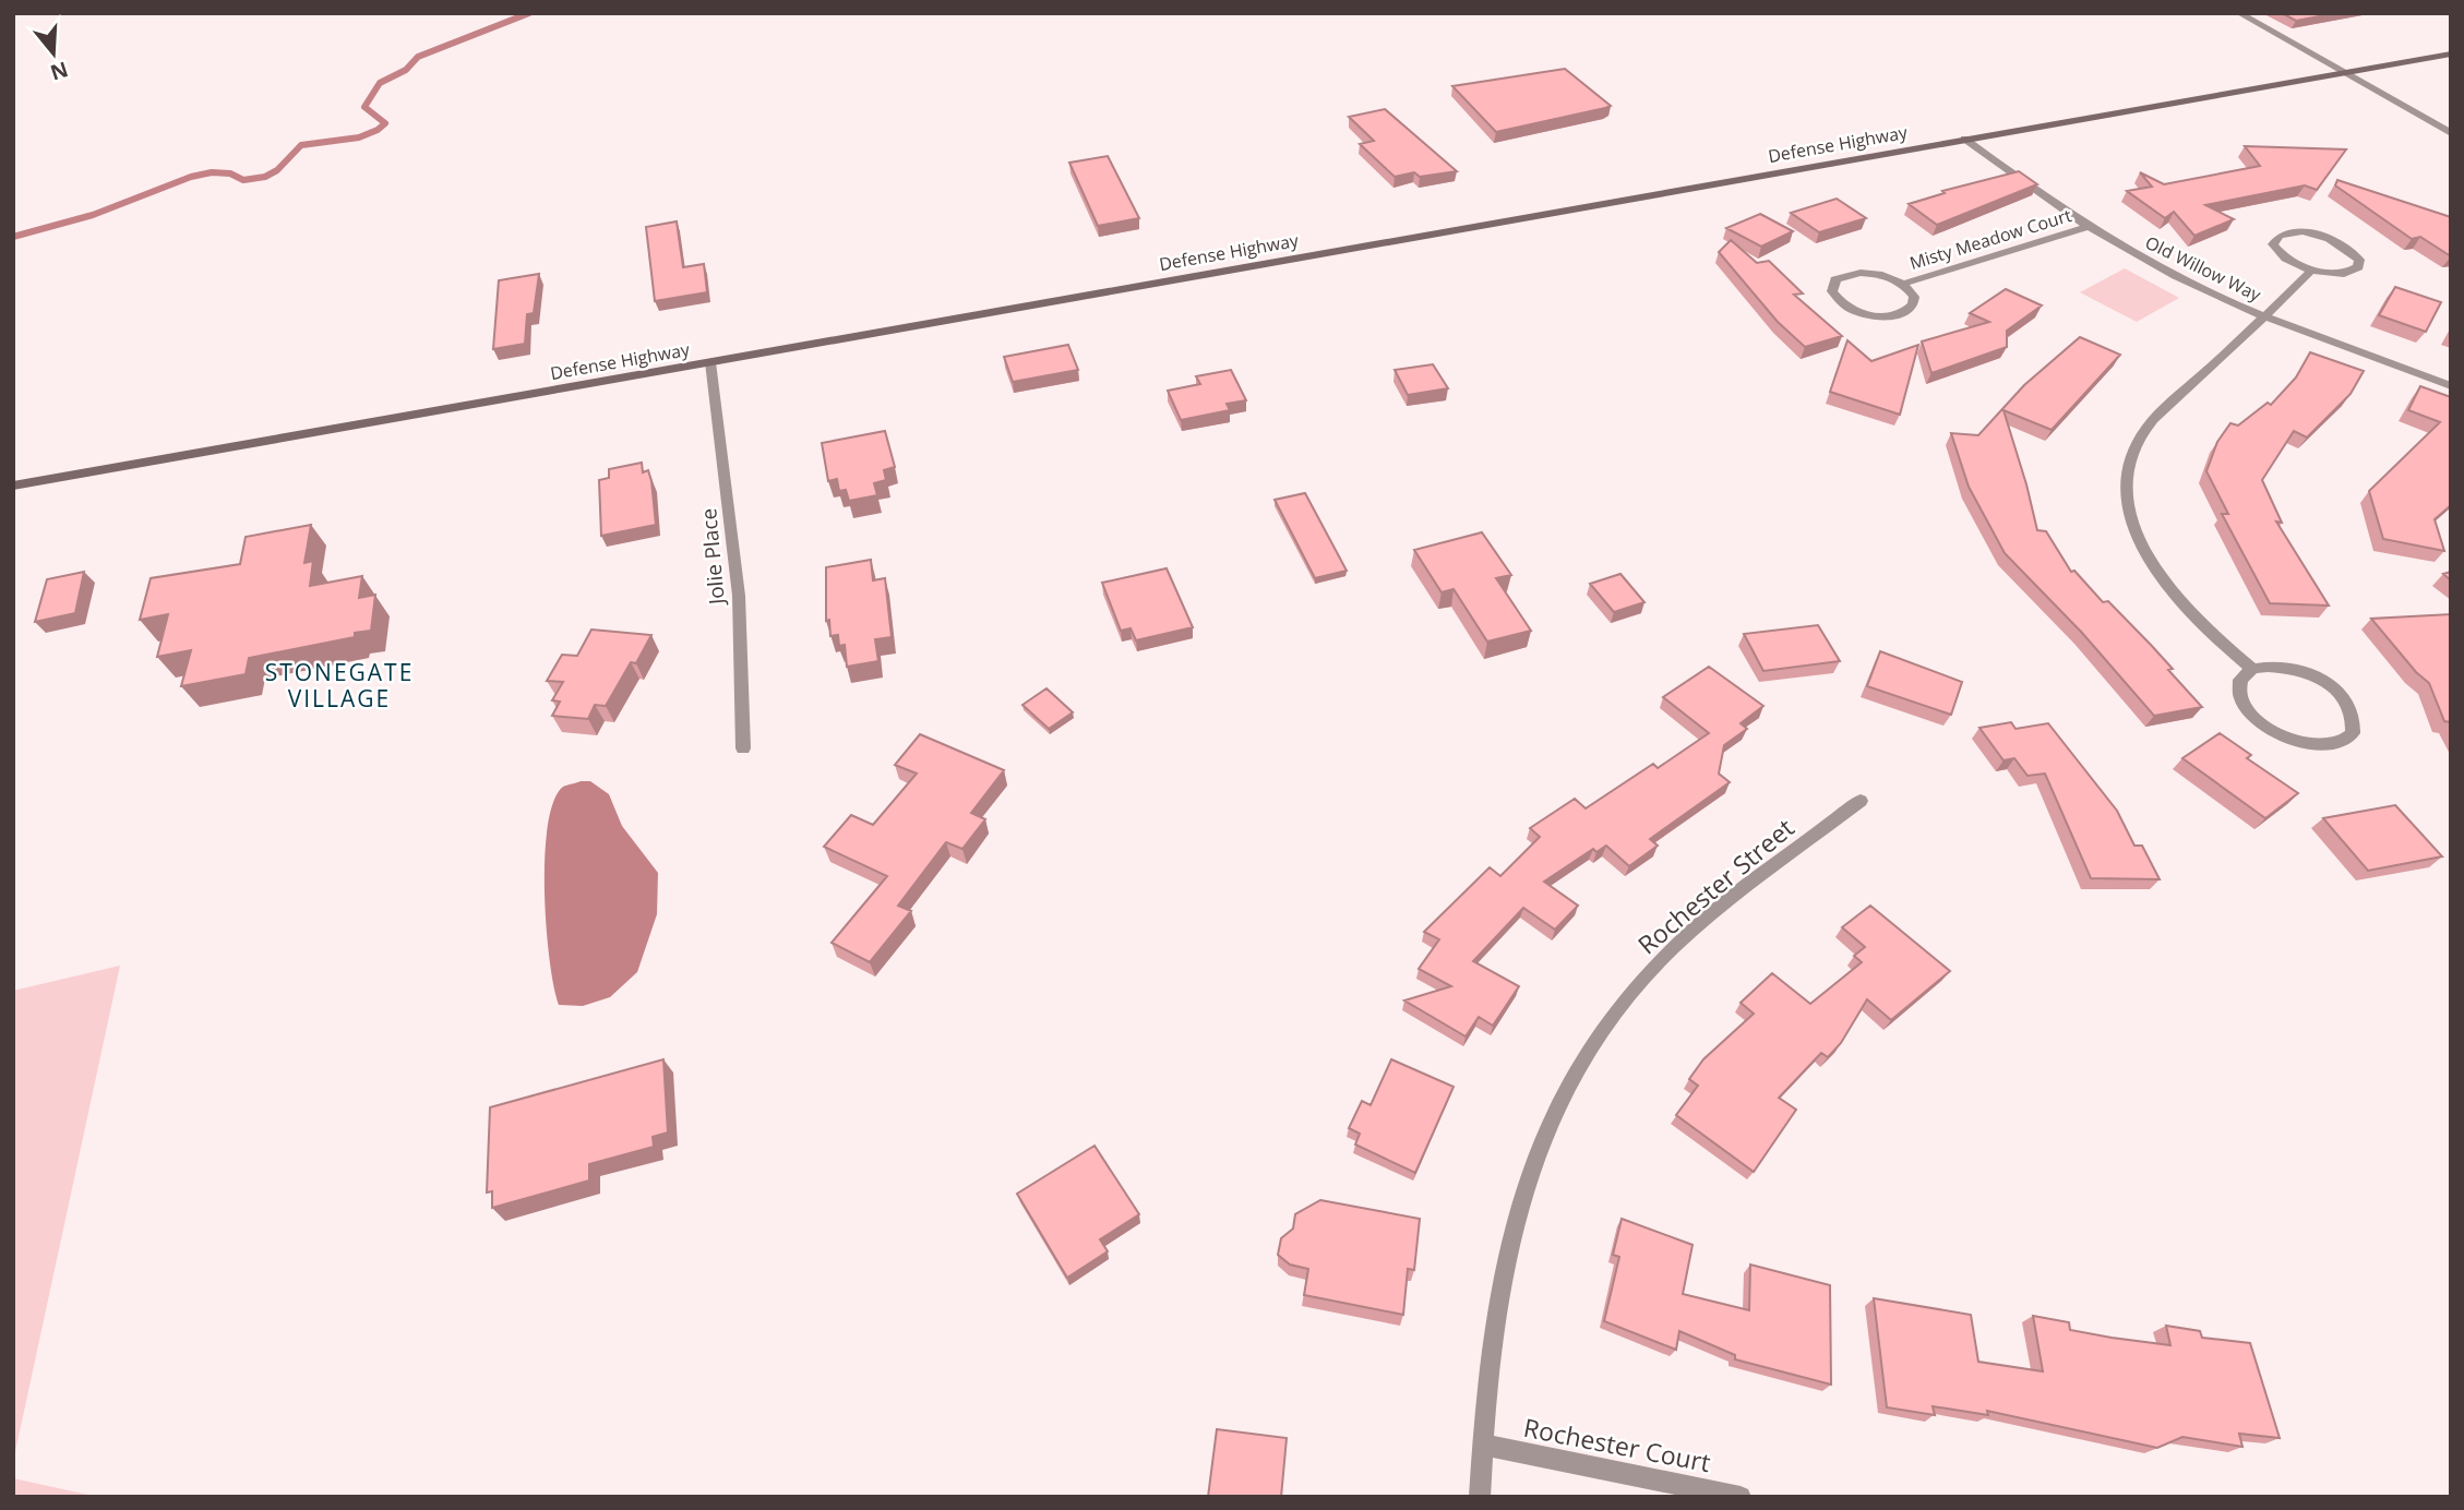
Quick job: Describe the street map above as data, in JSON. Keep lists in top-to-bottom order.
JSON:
{
  "streets": {
    "main road": ["Defense Highway"],
    "street": [
      "Misty Meadow Court",
      "Old Willow Way",
      "Jolie Place",
      "Rochester Street",
      "Rochester Court"
    ]
  },
  "crossings": [
    ["Defense Highway", "Old Willow Way"],
    ["Defense Highway", "Jolie Place"],
    ["Misty Meadow Court", "Old Willow Way"],
    ["Rochester Street", "Rochester Court"]
  ],
  "districts": ["STONEGATE VILLAGE"],
  "north": "bottom"
}
